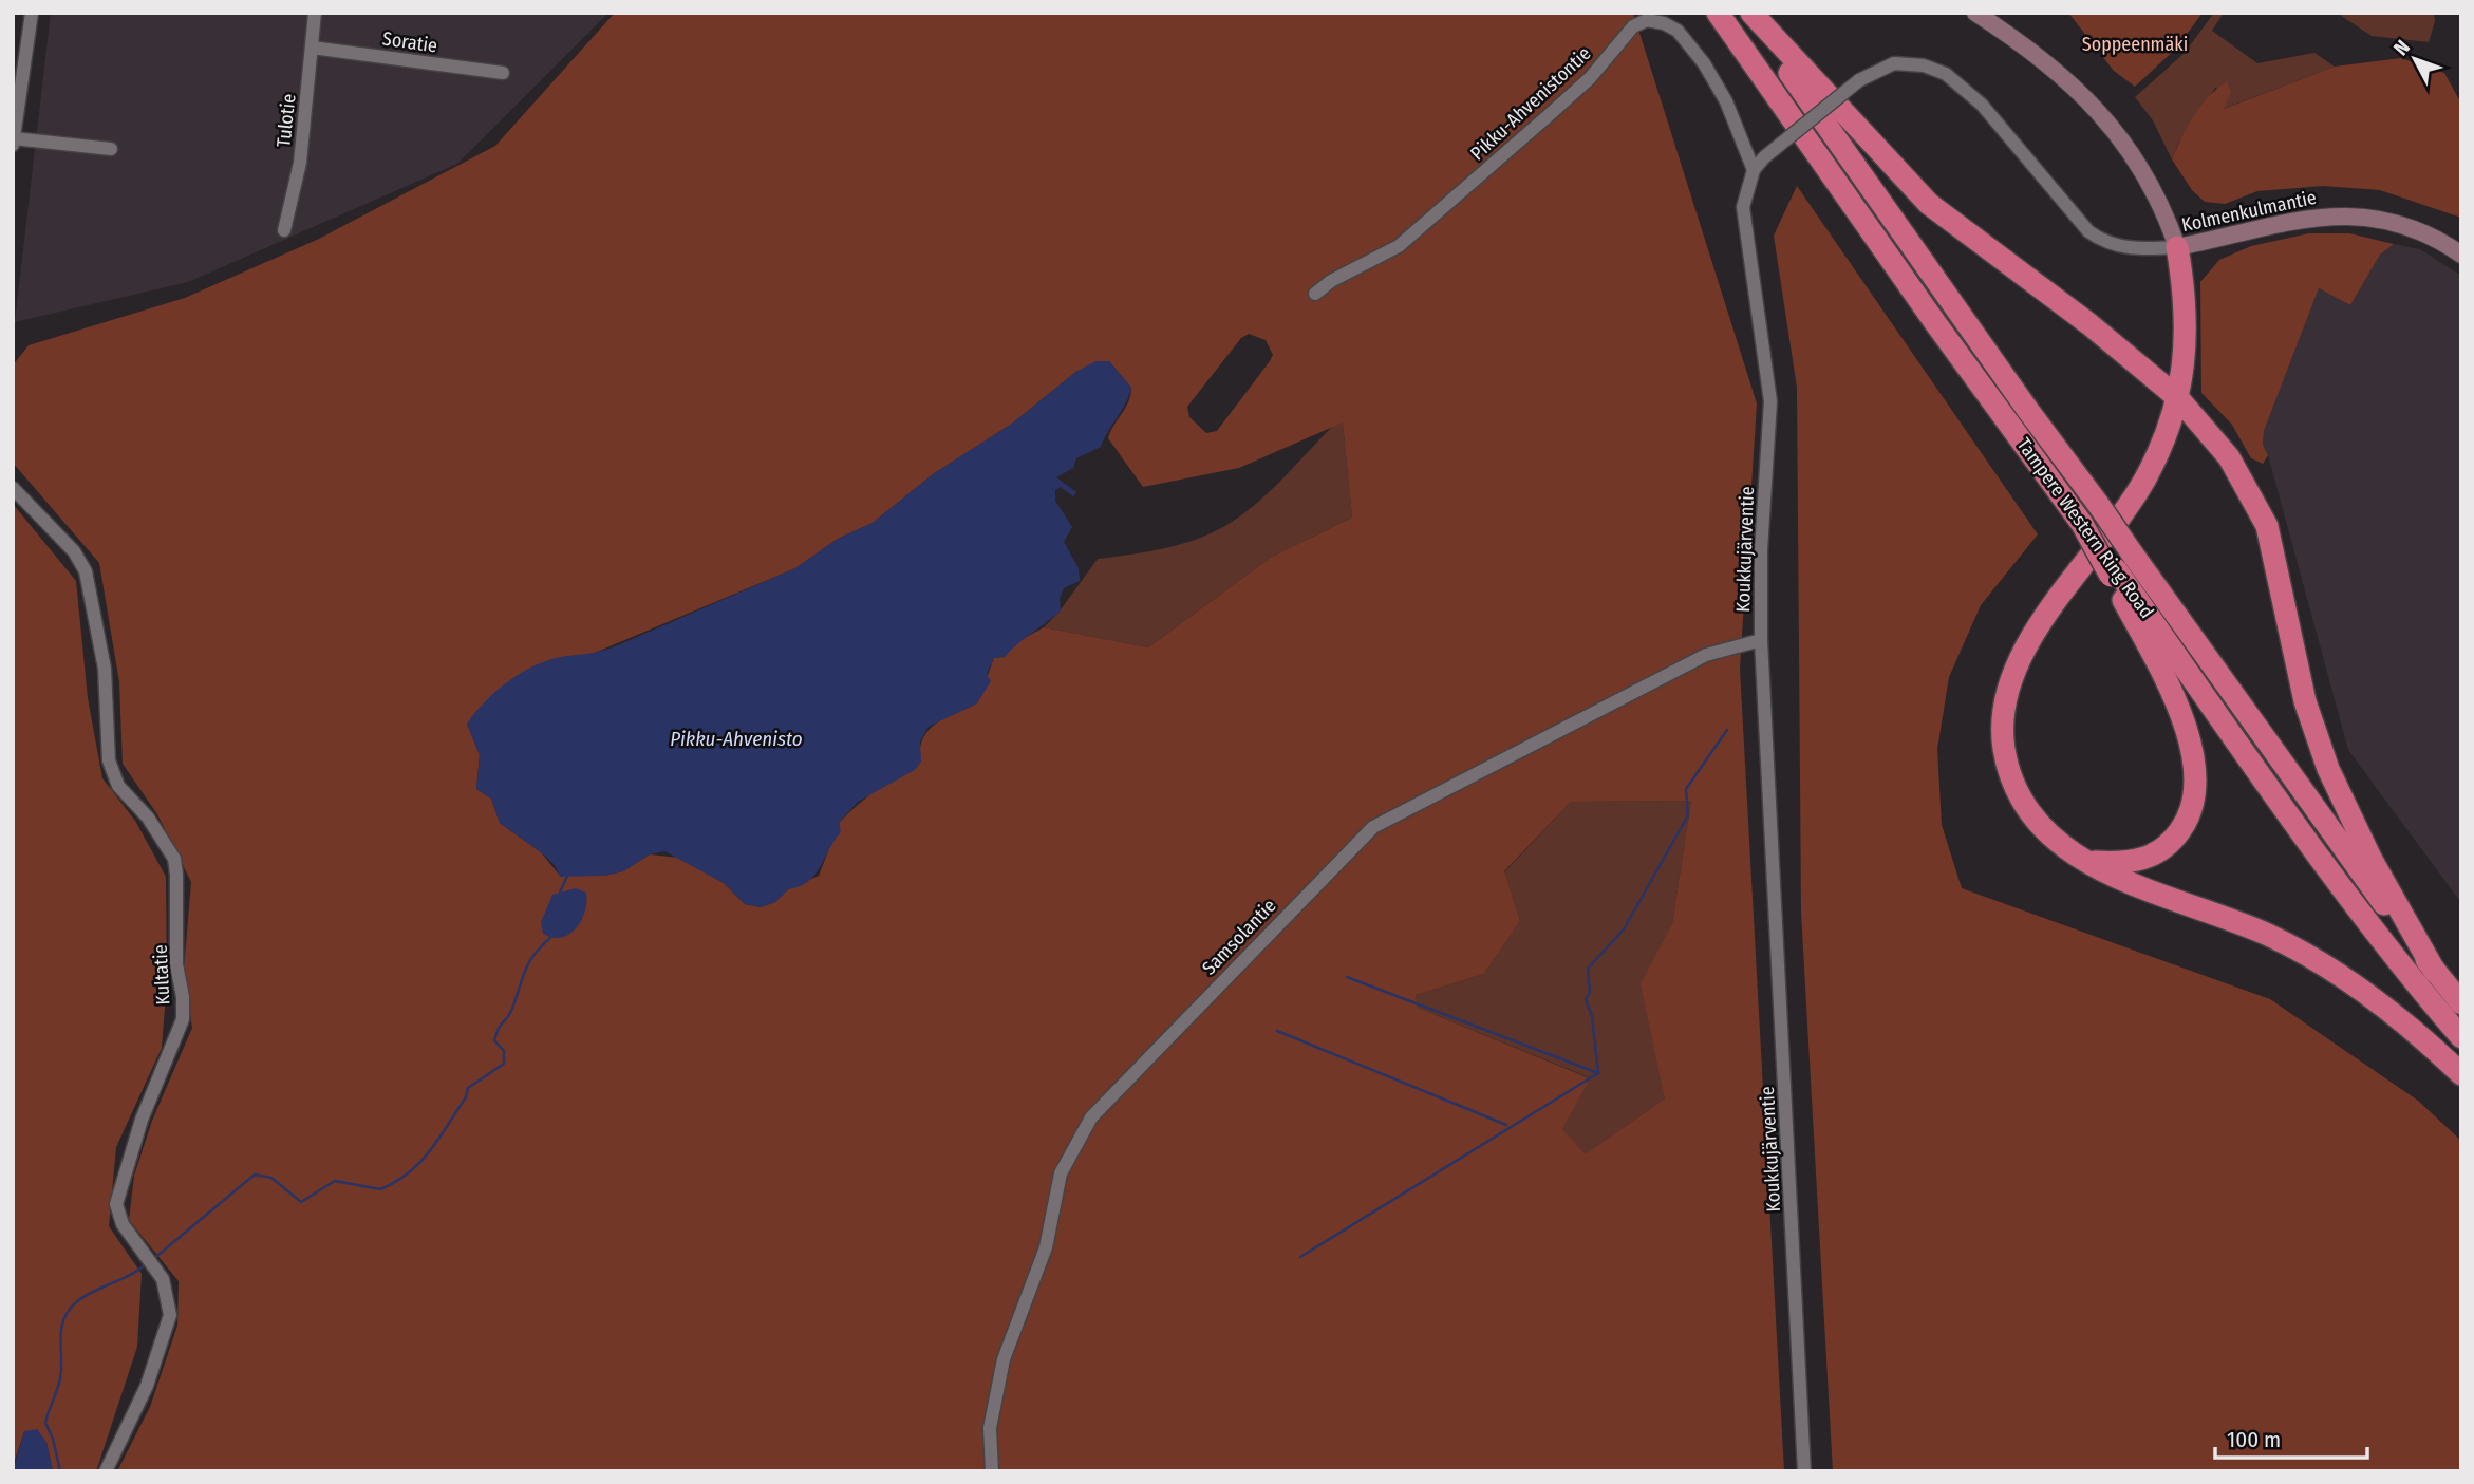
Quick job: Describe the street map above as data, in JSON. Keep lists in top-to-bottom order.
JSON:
{
  "streets": {
    "highway": ["Tampere Western Ring Road"],
    "street": [
      "Soratie",
      "Pikku-Ahvenistontie",
      "Tulotie",
      "Kolmenkulmantie",
      "Koukkujärventie",
      "Samsolantie",
      "Kultatie"
    ]
  },
  "crossings": [
    ["Soratie", "Tulotie"],
    ["Pikku-Ahvenistontie", "Koukkujärventie"],
    ["Kolmenkulmantie", "Koukkujärventie"],
    ["Koukkujärventie", "Samsolantie"]
  ],
  "water": ["Pikku-Ahvenisto"],
  "parks": ["Soppeenmäki"],
  "scale_bar": "100 m",
  "north": "top left"
}
